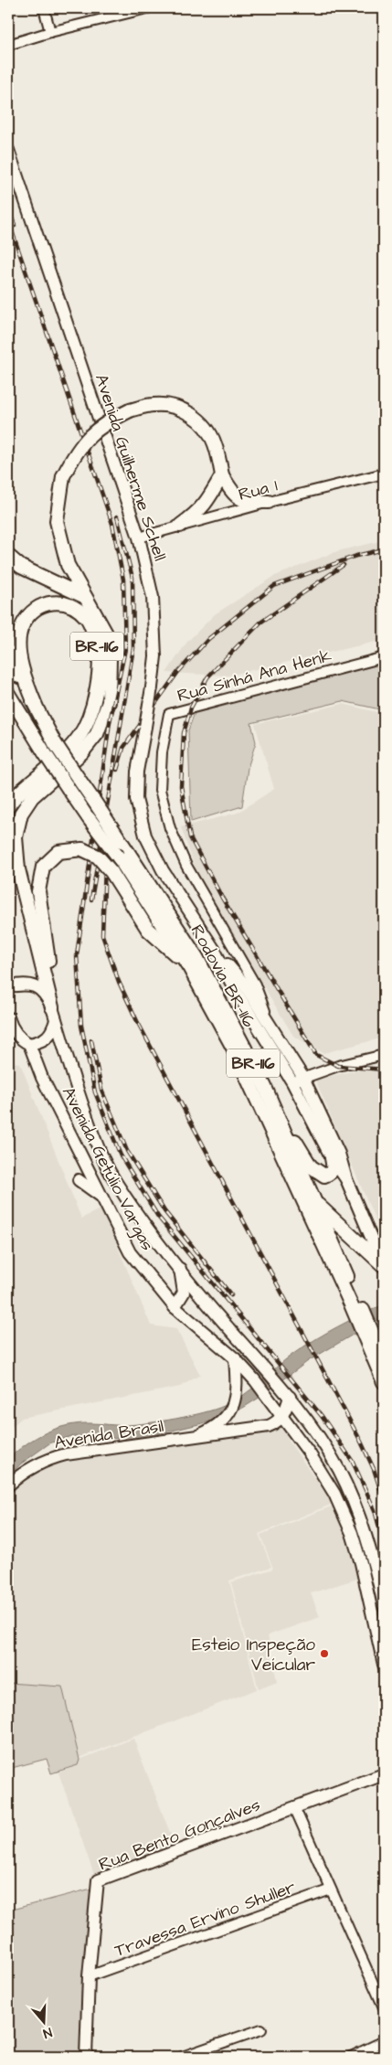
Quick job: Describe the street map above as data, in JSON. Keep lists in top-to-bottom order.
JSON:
{
  "streets": {
    "highway": ["BR-116", "Rodovia BR-116"],
    "main road": [
      "Avenida Guilherme Schell",
      "Avenida Getúlio Vargas",
      "Avenida Brasil",
      "Rua Bento Gonçalves"
    ],
    "street": ["Rua 1", "Rua Sinhá Ana Henk", "Travessa Ervino Shuller"]
  },
  "crossings": [
    ["Avenida Guilherme Schell", "Rua 1"],
    ["Avenida Guilherme Schell", "BR-116"],
    ["Avenida Guilherme Schell", "Rua Sinhá Ana Henk"],
    ["BR-116", "Rodovia BR-116"],
    ["BR-116", "Avenida Getúlio Vargas"],
    ["Avenida Getúlio Vargas", "Avenida Brasil"],
    ["Rua Bento Gonçalves", "Travessa Ervino Shuller"]
  ],
  "places": ["Esteio Inspeção Veícular"],
  "north": "bottom"
}
